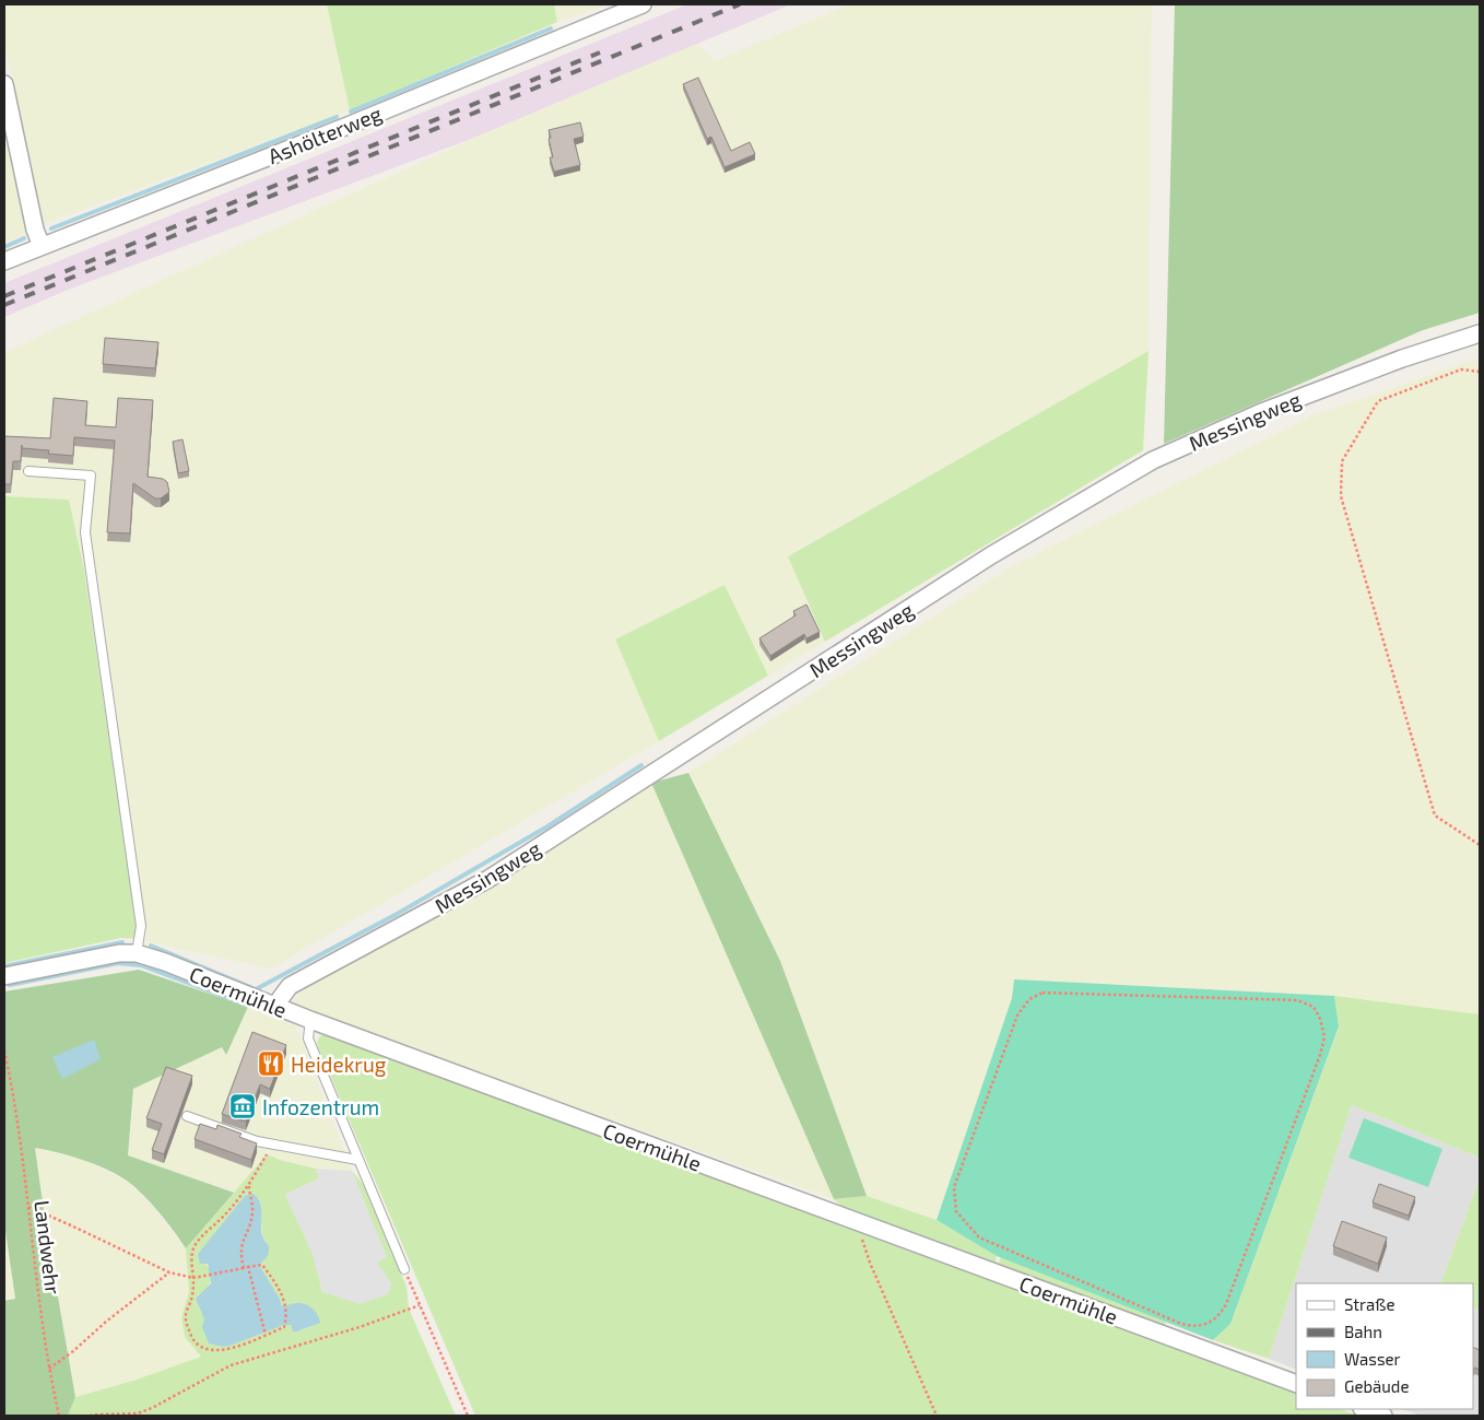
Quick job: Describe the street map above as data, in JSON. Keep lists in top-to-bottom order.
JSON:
{
  "streets": {
    "street": ["Ashölterweg", "Messingweg", "Coermühle"],
    "path": ["Landwehr"]
  },
  "crossings": [
    ["Messingweg", "Coermühle"]
  ],
  "places": {
    "restaurant": ["Heidekrug"],
    "museum": ["Infozentrum"]
  },
  "legend": [
    "Straße",
    "Bahn",
    "Wasser",
    "Gebäude"
  ]
}
